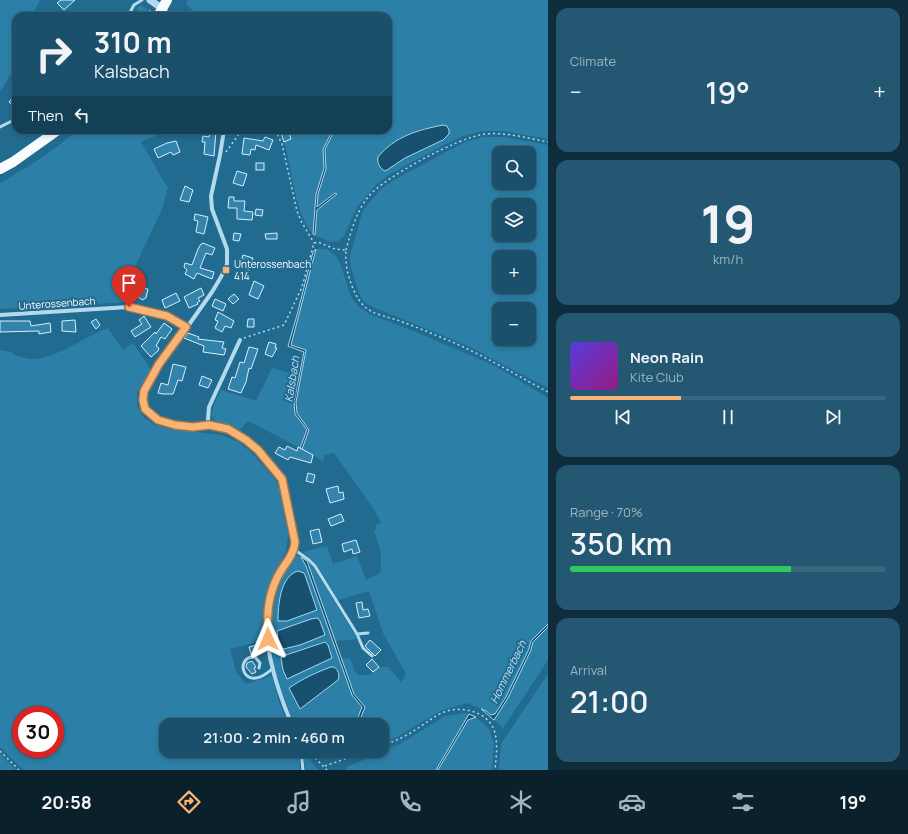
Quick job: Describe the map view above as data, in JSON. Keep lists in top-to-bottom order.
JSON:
{
  "streets": {
    "street": ["Unterossenbach"]
  },
  "water": ["Kalsbach", "Hommerbach"],
  "places": {
    "transit": ["Unterossenbach 414"]
  },
  "page": {
    "tile": [
      "Climate",
      ["19", "km/h"],
      ["Range · 70%", "350 km"],
      ["Arrival", "21:00"]
    ],
    "turn": ["310 m", "Kalsbach"],
    "heat": ["−", "19°", "+"],
    "then": "Then",
    "map_buttons": ["+", "−"],
    "song": ["Neon Rain", "Kite Club"],
    "limit": "30",
    "trip": "21:00 · 2 min · 460 m",
    "tabs": ["20:58", "19°"]
  }
}
